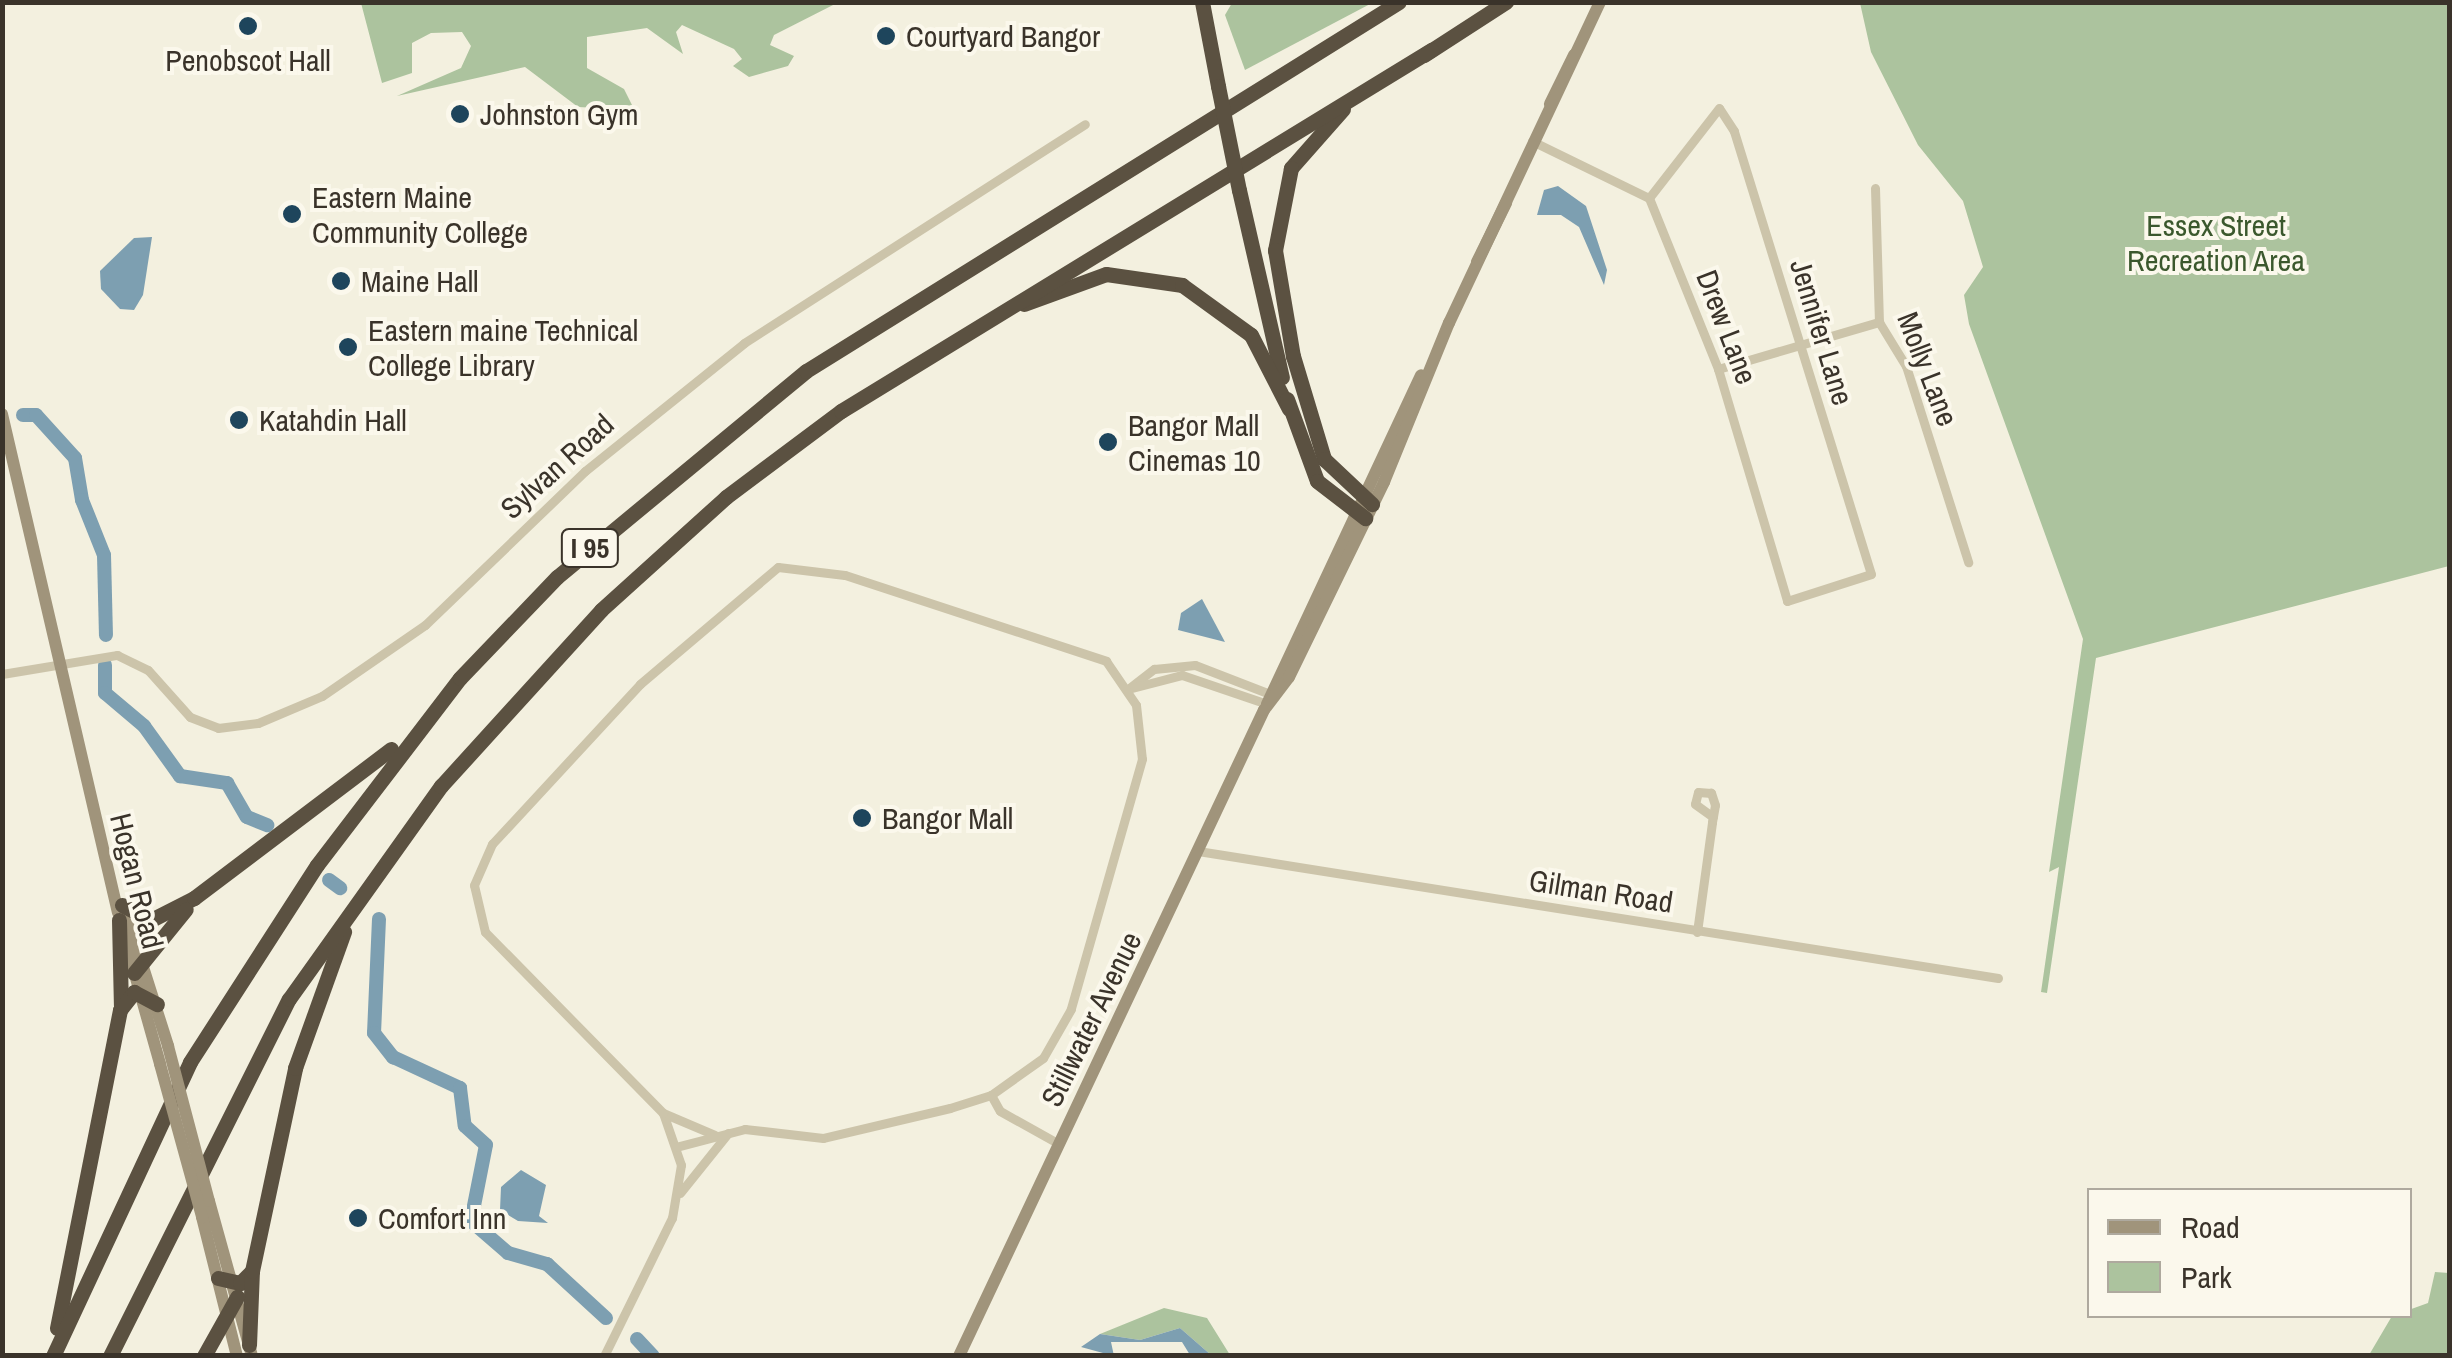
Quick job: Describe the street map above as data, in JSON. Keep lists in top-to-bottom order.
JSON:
{
  "streets": {
    "highway": ["I 95"],
    "main road": ["Hogan Road", "Stillwater Avenue"],
    "street": [
      "Drew Lane",
      "Jennifer Lane",
      "Molly Lane",
      "Sylvan Road",
      "Gilman Road"
    ]
  },
  "crossings": [
    ["Drew Lane", "Jennifer Lane"],
    ["Sylvan Road", "Hogan Road"],
    ["Gilman Road", "Stillwater Avenue"]
  ],
  "parks": ["Essex Street Recreation Area"],
  "places": [
    "Penobscot Hall",
    "Courtyard Bangor",
    "Johnston Gym",
    "Eastern Maine Community College",
    "Maine Hall",
    "Eastern maine Technical College Library",
    "Katahdin Hall",
    "Bangor Mall Cinemas 10",
    "Bangor Mall",
    "Comfort Inn"
  ],
  "legend": ["Road", "Park"]
}
